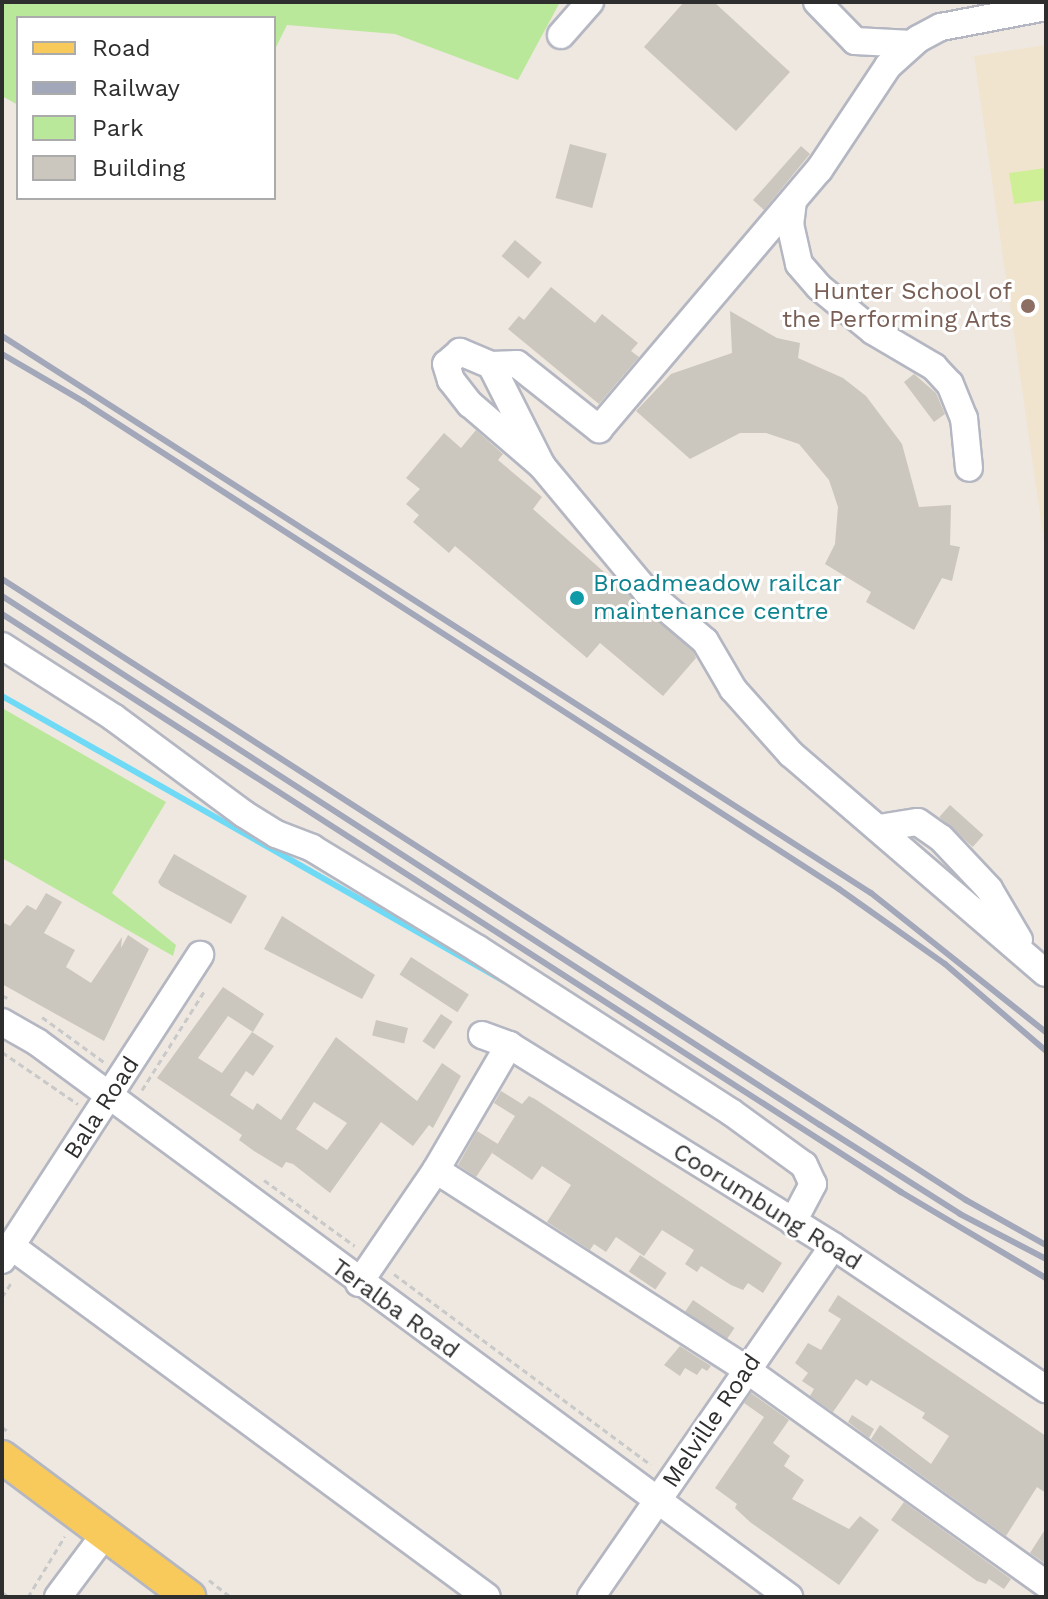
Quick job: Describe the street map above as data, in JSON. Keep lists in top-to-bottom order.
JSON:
{
  "streets": {
    "street": [
      "Bala Road",
      "Coorumbung Road",
      "Teralba Road",
      "Melville Road"
    ]
  },
  "crossings": [
    ["Bala Road", "Teralba Road"],
    ["Coorumbung Road", "Melville Road"],
    ["Teralba Road", "Melville Road"]
  ],
  "places": ["Hunter School of the Performing Arts", "Broadmeadow railcar maintenance centre"],
  "legend": [
    "Road",
    "Railway",
    "Park",
    "Building"
  ]
}
